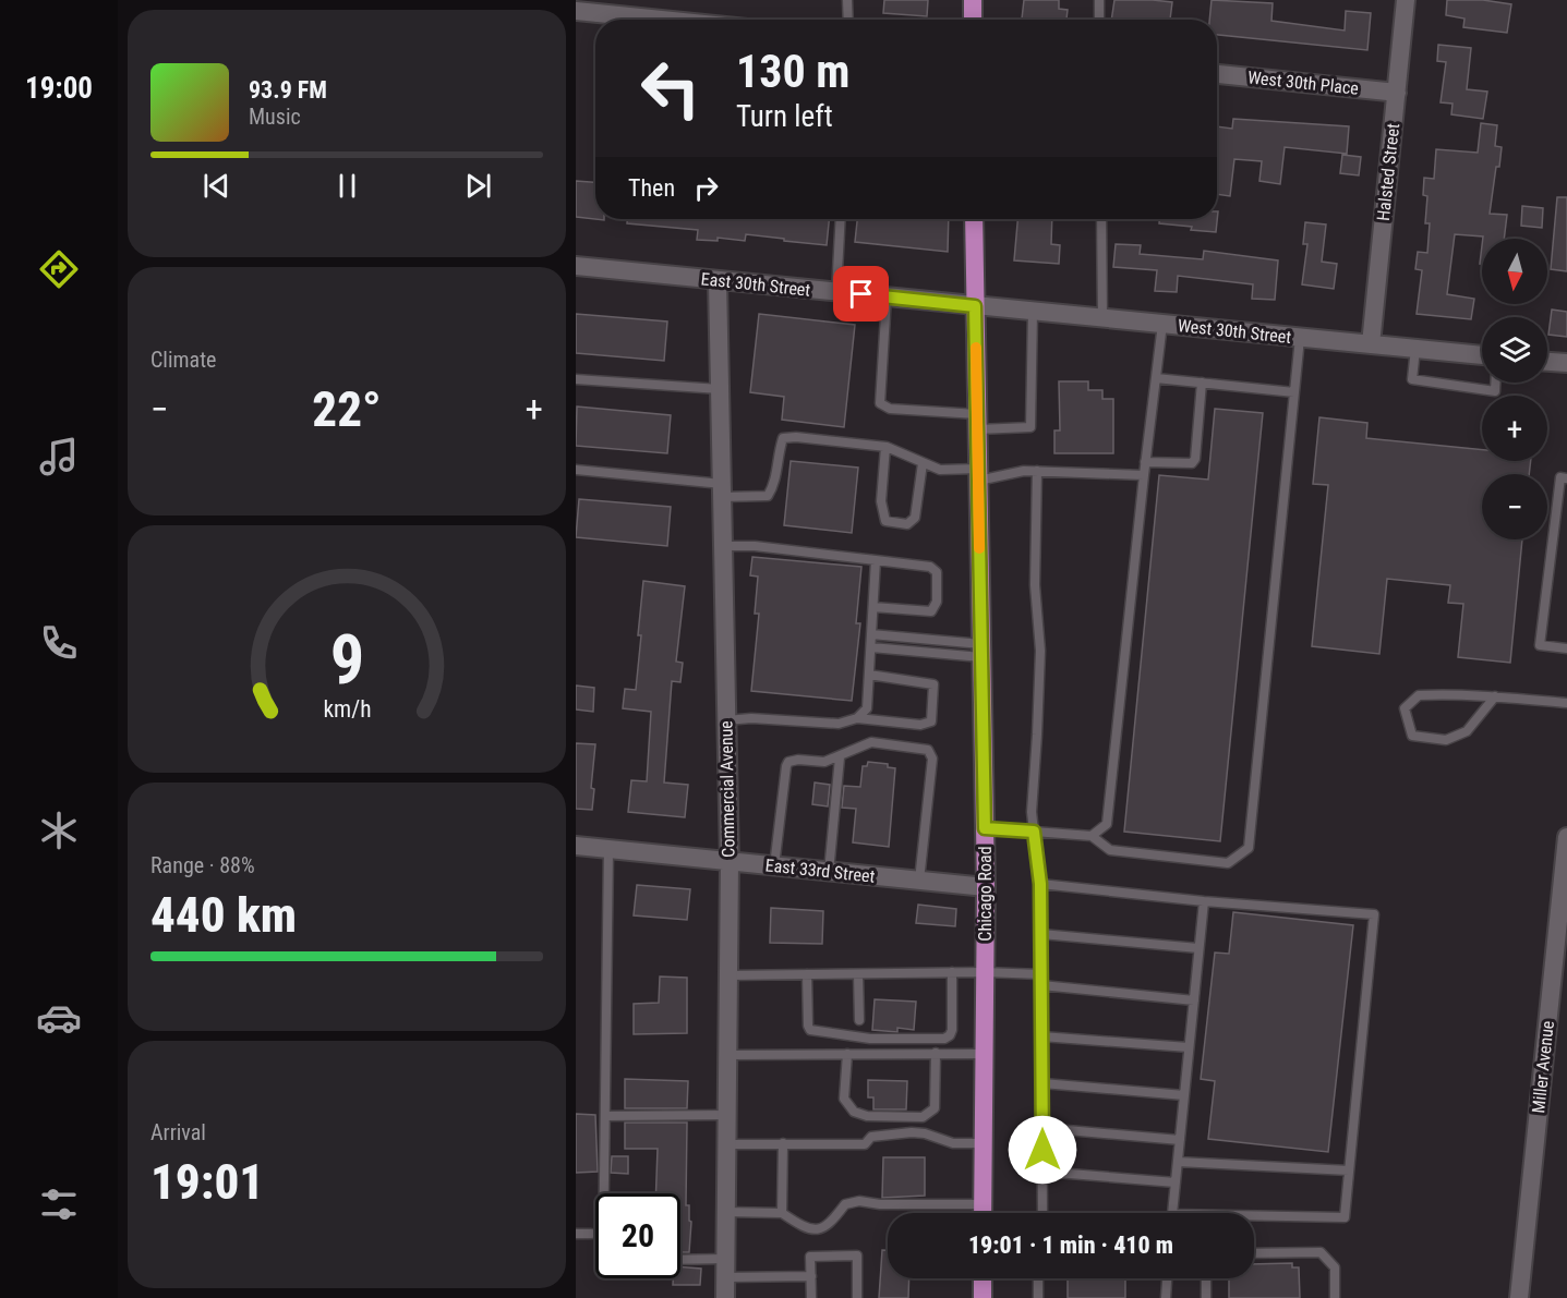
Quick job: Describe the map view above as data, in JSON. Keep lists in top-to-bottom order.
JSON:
{
  "streets": {
    "main road": ["Chicago Road"],
    "street": [
      "West 30th Place",
      "Halsted Street",
      "East 30th Street",
      "West 30th Street",
      "Commercial Avenue",
      "East 33rd Street",
      "Miller Avenue"
    ]
  },
  "crossings": [
    ["West 30th Place", "Halsted Street"],
    ["Halsted Street", "West 30th Street"],
    ["East 30th Street", "West 30th Street"],
    ["East 30th Street", "Commercial Avenue"],
    ["East 30th Street", "Chicago Road"],
    ["West 30th Street", "Chicago Road"],
    ["Commercial Avenue", "East 33rd Street"],
    ["East 33rd Street", "Chicago Road"]
  ],
  "north": "bottom",
  "page": {
    "tabs": "19:00",
    "turn": ["130 m", "Turn left"],
    "song": ["93.9 FM", "Music"],
    "then": "Then",
    "map_buttons": ["+", "−"],
    "tile": [
      "Climate",
      ["Range · 88%", "440 km"],
      ["Arrival", "19:01"]
    ],
    "heat": ["−", "22°", "+"],
    "limit": "20",
    "trip": "19:01 · 1 min · 410 m",
    "gauge": ["9", "km/h"]
  }
}
